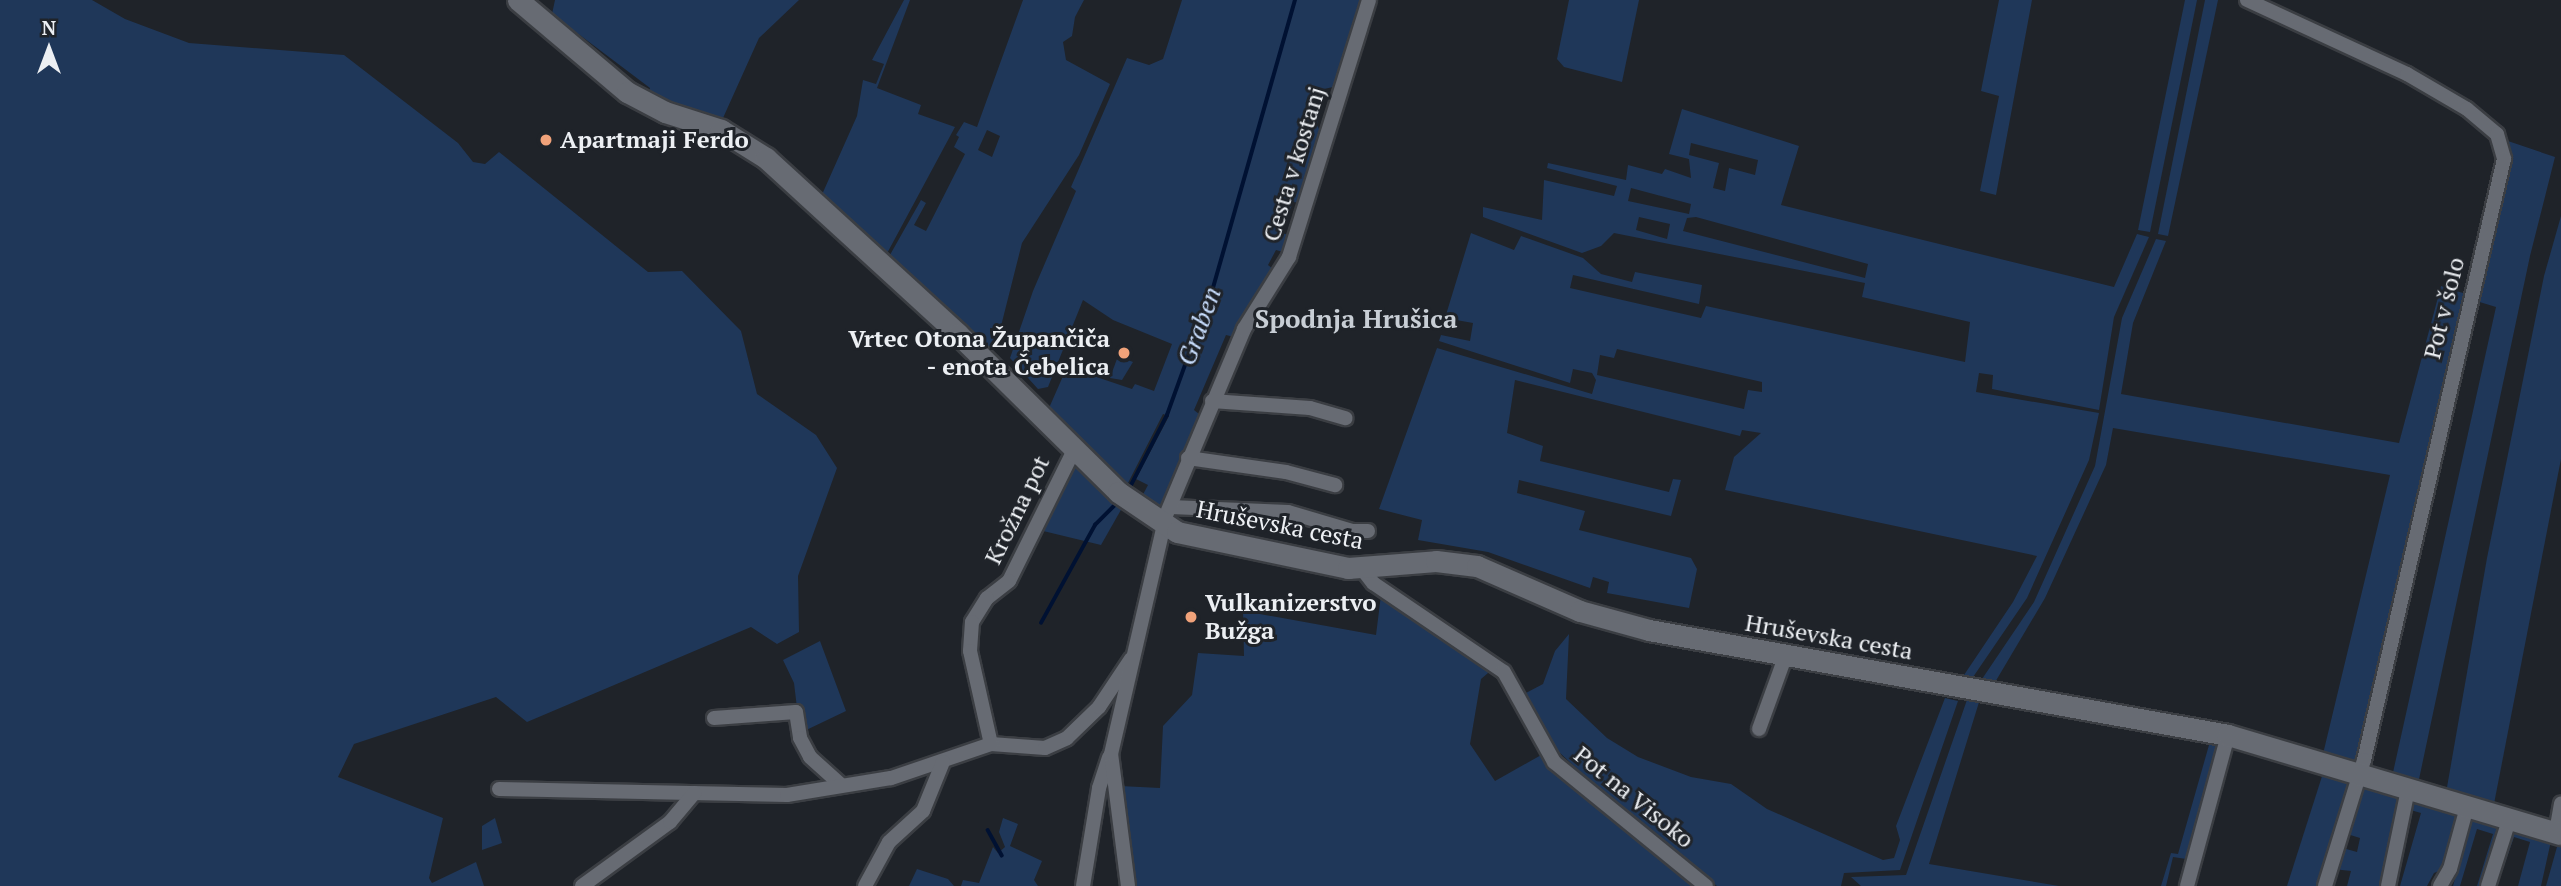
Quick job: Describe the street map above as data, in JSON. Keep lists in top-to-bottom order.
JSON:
{
  "streets": {
    "street": [
      "Cesta v kostanj",
      "Pot v šolo",
      "Krožna pot",
      "Hruševska cesta",
      "Pot na Visoko"
    ]
  },
  "crossings": [
    ["Cesta v kostanj", "Hruševska cesta"],
    ["Pot v šolo", "Hruševska cesta"],
    ["Krožna pot", "Hruševska cesta"],
    ["Hruševska cesta", "Pot na Visoko"]
  ],
  "districts": ["Spodnja Hrušica"],
  "water": ["Graben"],
  "places": ["Apartmaji Ferdo", "Vrtec Otona Župančiča - enota Čebelica", "Vulkanizerstvo Bužga"],
  "north": "top"
}
